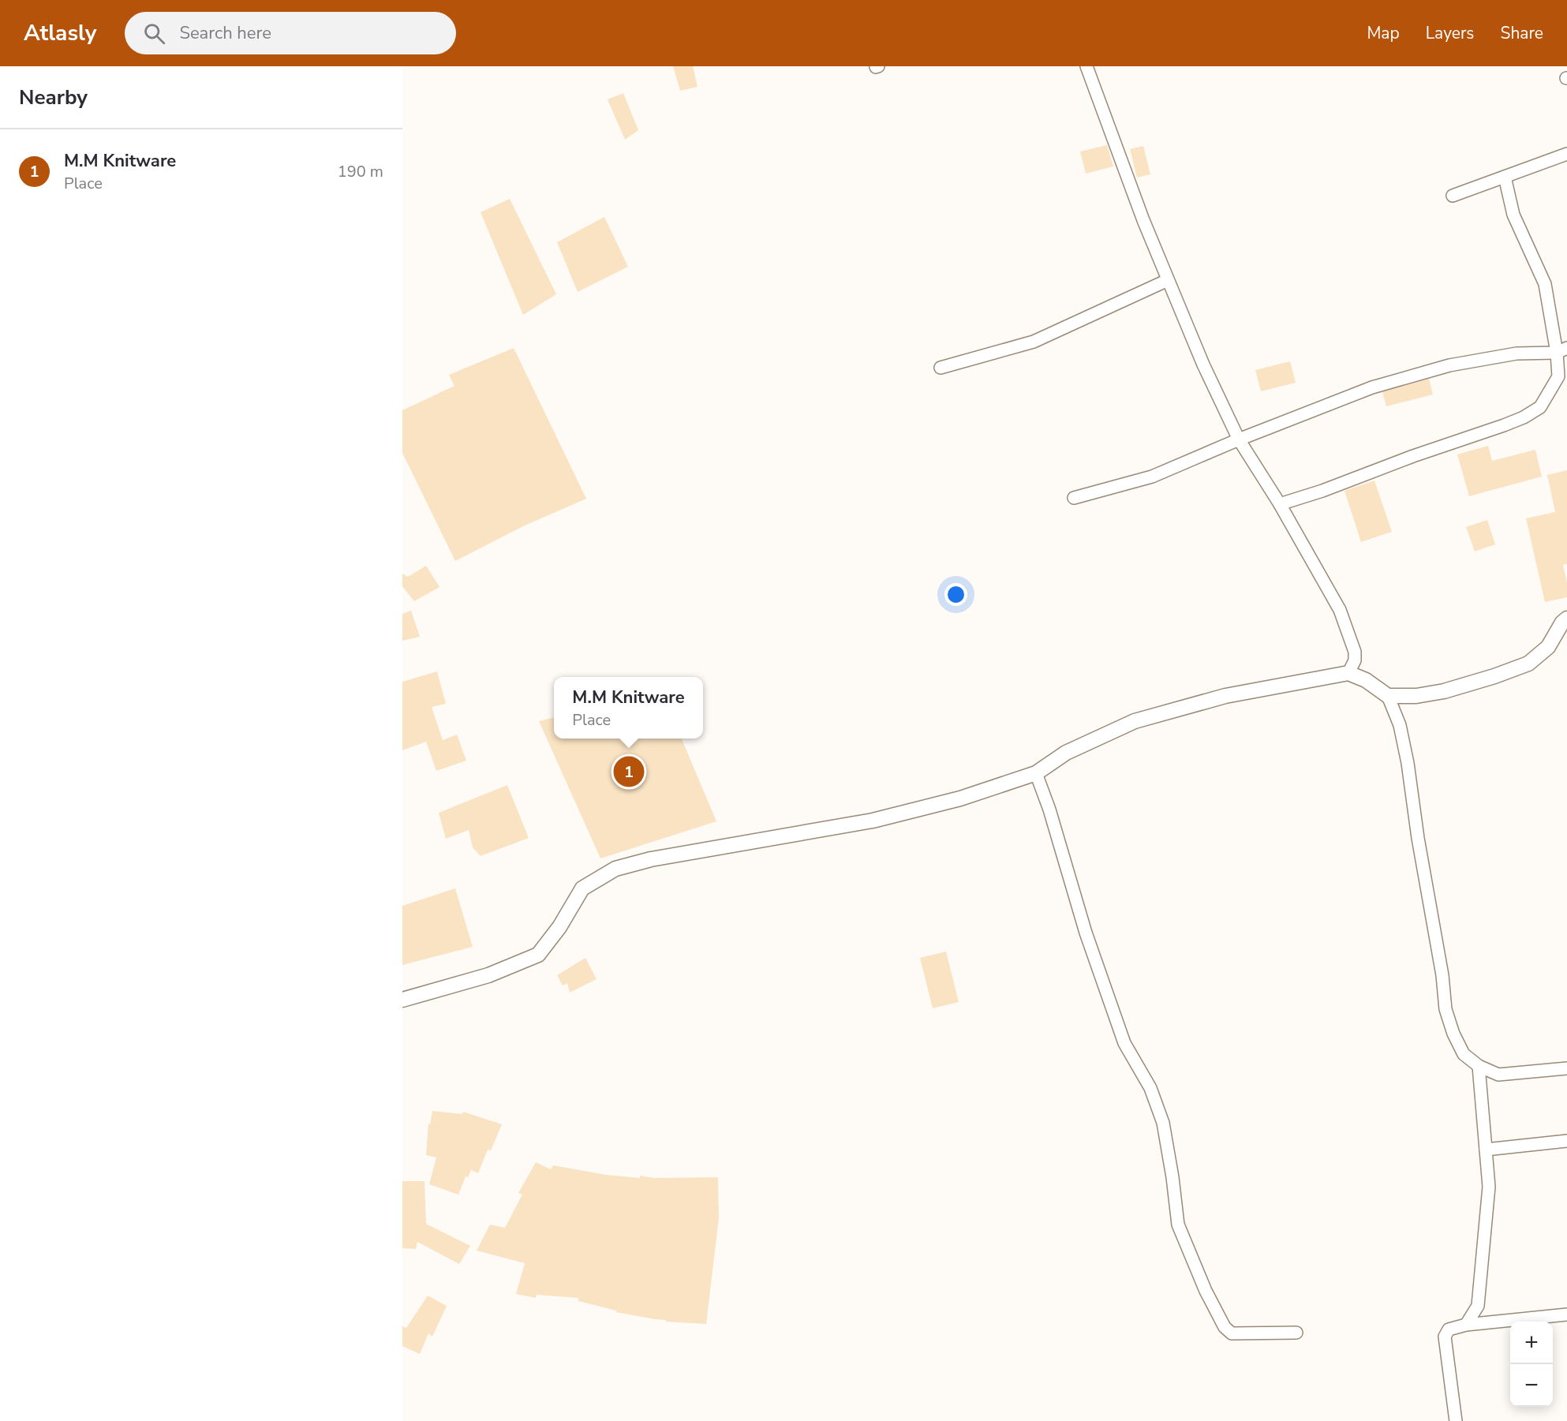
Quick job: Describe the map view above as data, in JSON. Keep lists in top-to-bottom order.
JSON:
{
  "page": {
    "header": "Atlasly",
    "search": "Search here",
    "nav": ["Map", "Layers", "Share"],
    "heading": "Nearby",
    "list": [
      {
        "mark": "1",
        "name": "M.M Knitware",
        "note": "Place",
        "value": "190 m"
      }
    ],
    "popup": ["M.M Knitware", "Place"],
    "pins": "1",
    "map_buttons": ["+", "−"]
  }
}
